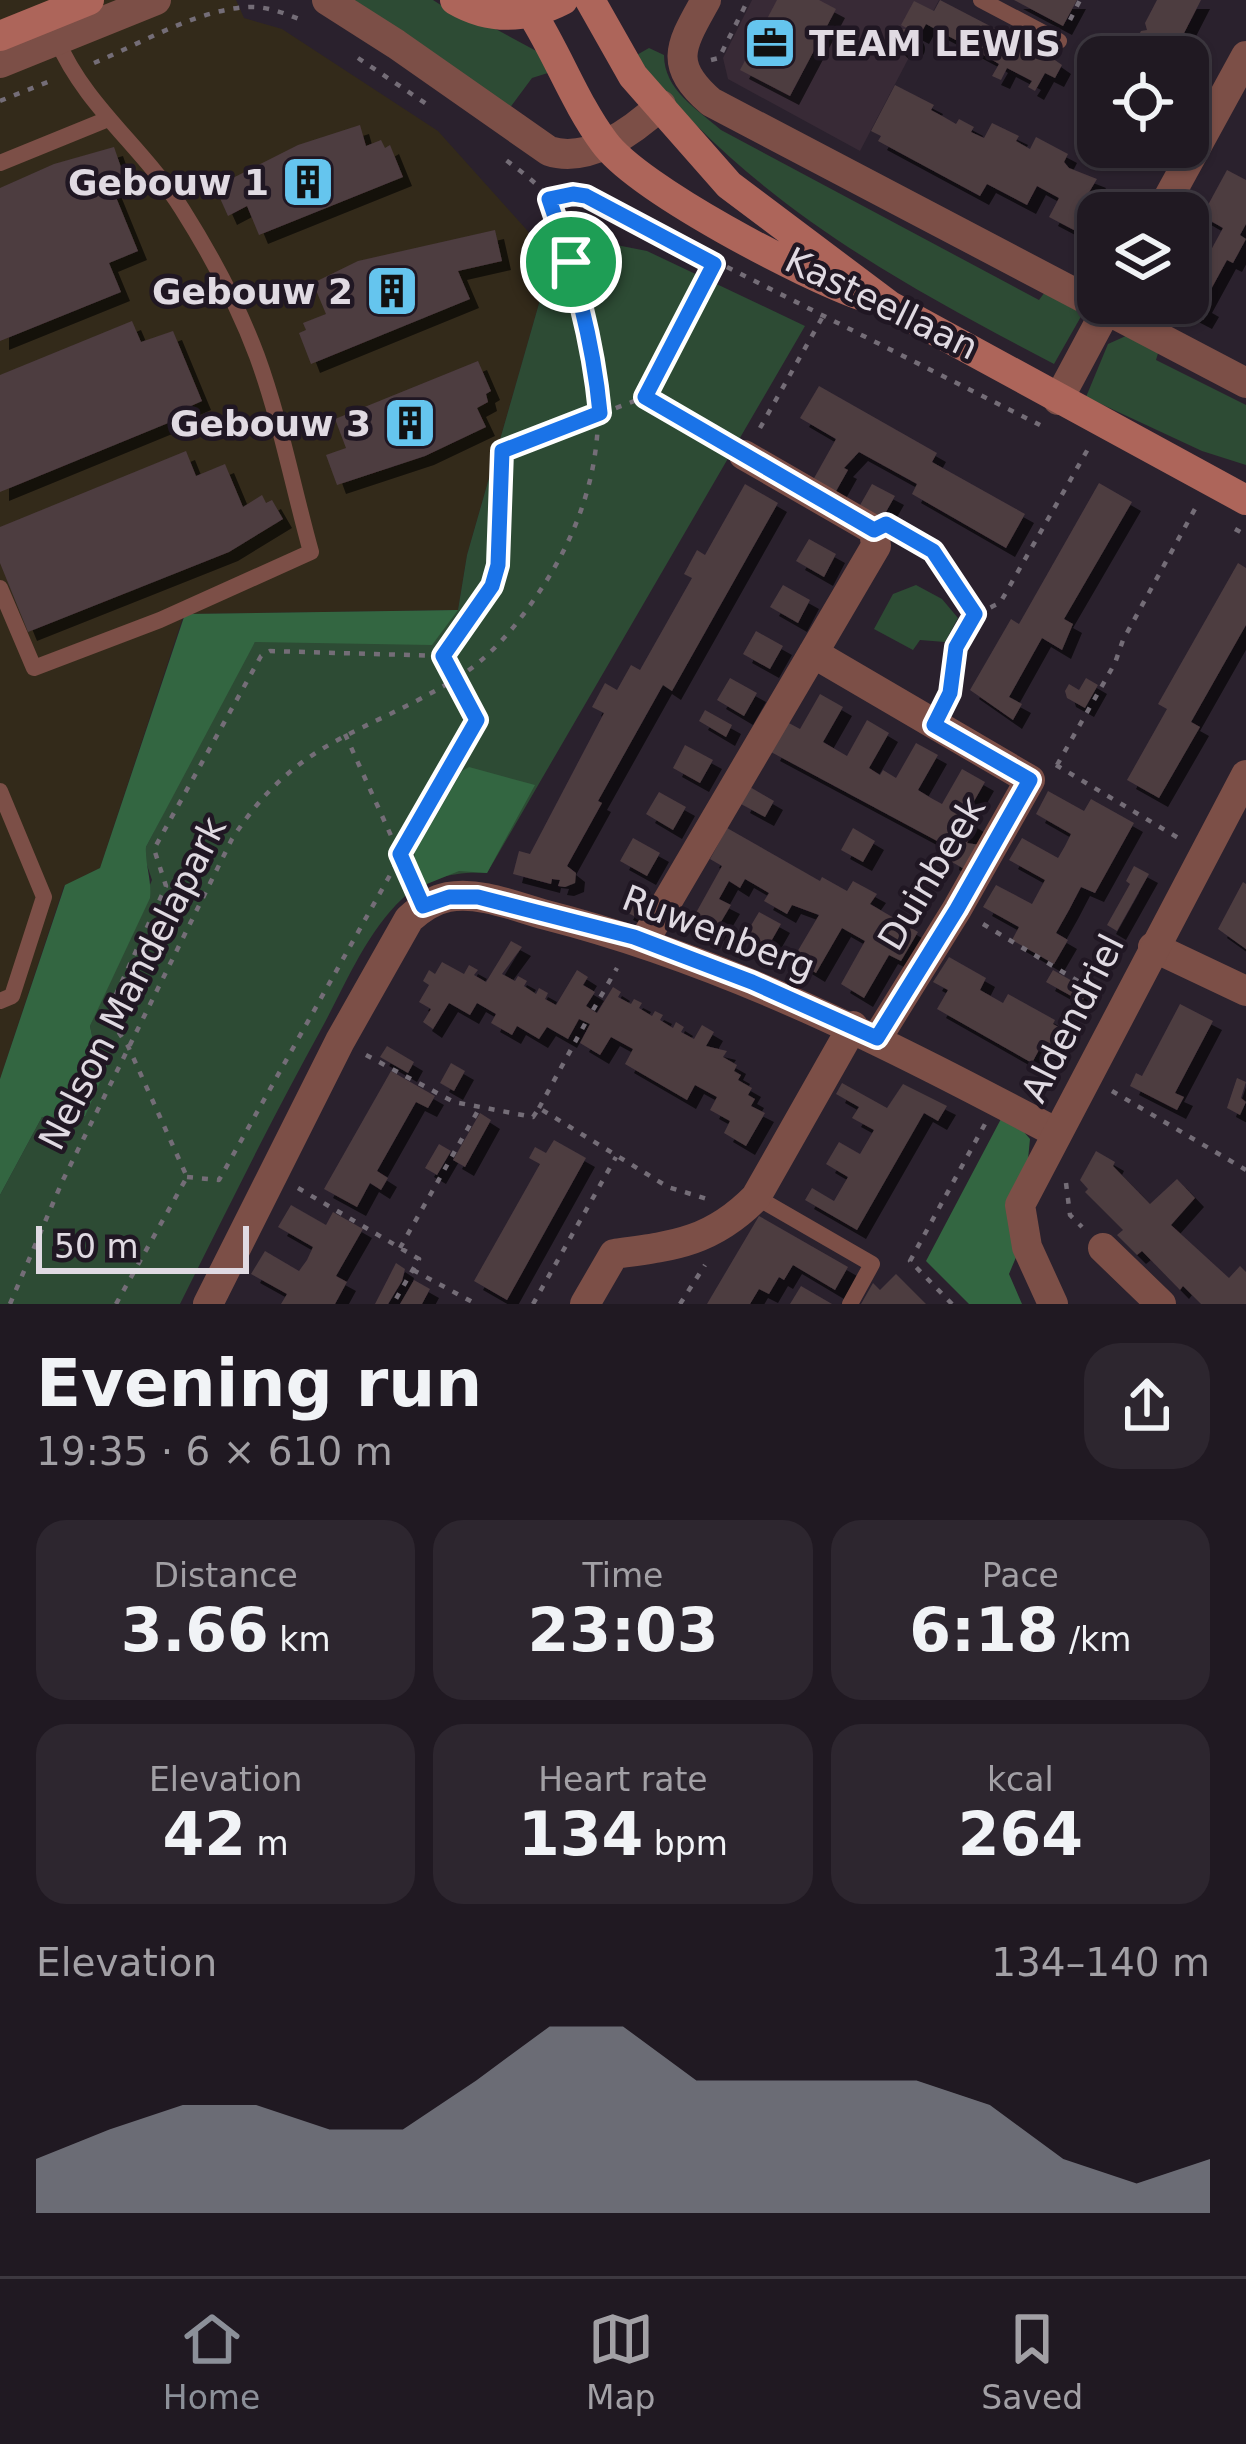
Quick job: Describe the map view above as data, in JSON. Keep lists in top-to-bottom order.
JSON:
{
  "streets": {
    "main road": ["Kasteellaan"],
    "street": ["Duinbeek", "Ruwenberg", "Aldendriel"],
    "path": ["Nelson Mandelapark"]
  },
  "crossings": [
    ["Kasteellaan", "Nelson Mandelapark"],
    ["Duinbeek", "Ruwenberg"],
    ["Ruwenberg", "Aldendriel"]
  ],
  "places": {
    "office": ["TEAM LEWIS"],
    "building": ["Gebouw 1", "Gebouw 2", "Gebouw 3"]
  },
  "scale_bar": "50 m",
  "page": {
    "scale": "50 m",
    "heading": ["Evening run", "19:35 · 6 × 610 m"],
    "stats": [
      ["Distance", "3.66 km"],
      ["Time", "23:03"],
      ["Pace", "6:18 /km"],
      ["Elevation", "42 m"],
      ["Heart rate", "134 bpm"],
      ["kcal", "264"]
    ],
    "chart": ["Elevation", "134–140 m"],
    "tabs": ["Home", "Map", "Saved"]
  }
}
